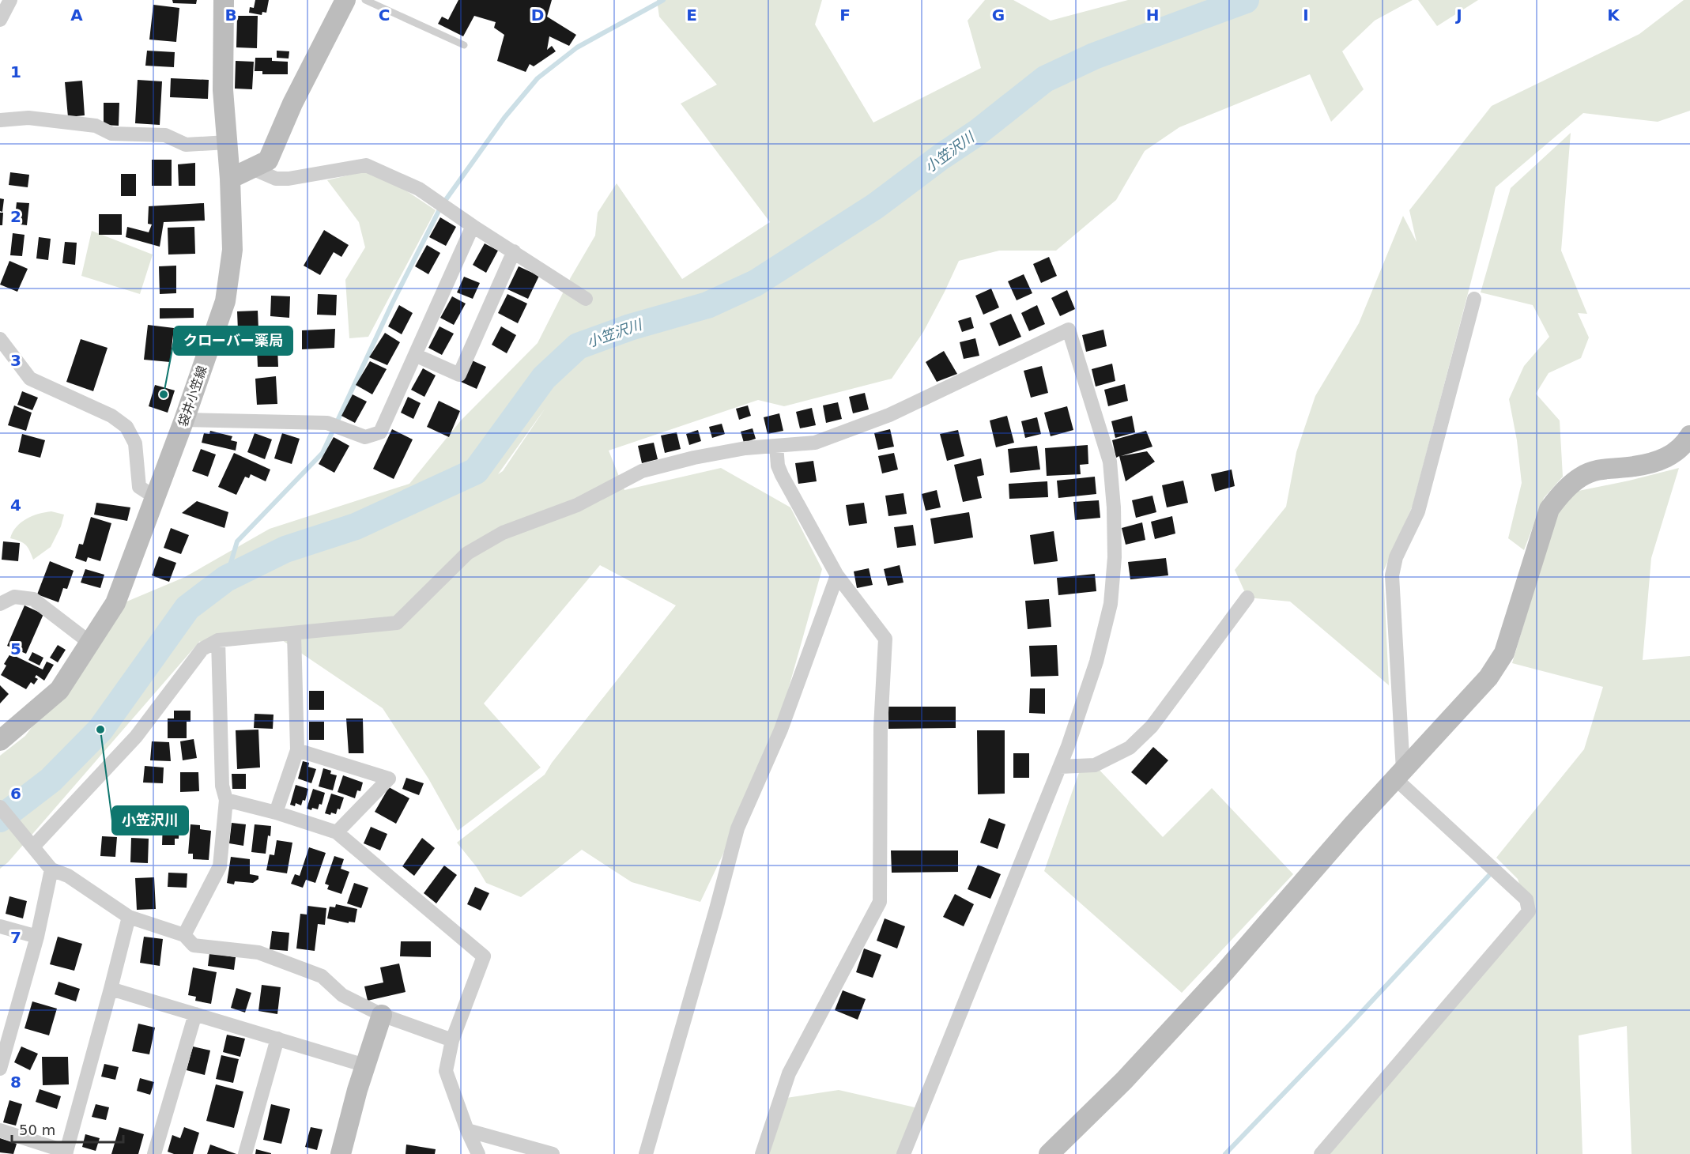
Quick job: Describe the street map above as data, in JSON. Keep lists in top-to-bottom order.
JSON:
{
  "streets": {
    "street": ["袋井小笠線"]
  },
  "water": ["小笠沢川"],
  "places": ["クローバー薬局", "小笠沢川"],
  "scale_bar": "50 m",
  "grid": {
    "columns": [
      "A",
      "B",
      "C",
      "D",
      "E",
      "F",
      "G",
      "H",
      "I",
      "J",
      "K"
    ],
    "rows": [
      "1",
      "2",
      "3",
      "4",
      "5",
      "6",
      "7",
      "8"
    ]
  }
}
